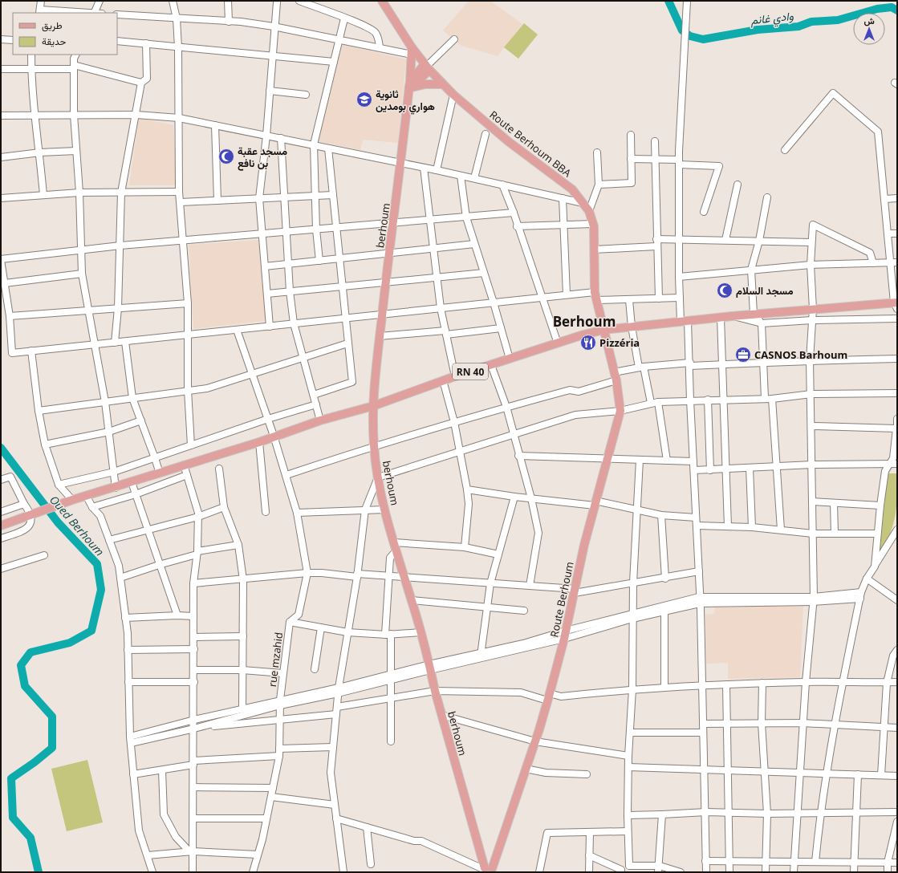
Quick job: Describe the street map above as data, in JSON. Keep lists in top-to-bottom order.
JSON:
{
  "streets": {
    "main road": [
      "Route Berhoum BBA",
      "berhoum",
      "RN 40",
      "Route Berhoum"
    ],
    "street": ["rue mzahid"]
  },
  "crossings": [
    ["Route Berhoum BBA", "berhoum"],
    ["Route Berhoum BBA", "RN 40"],
    ["Route Berhoum BBA", "Route Berhoum"],
    ["berhoum", "RN 40"],
    ["berhoum", "Route Berhoum"],
    ["RN 40", "Route Berhoum"],
    ["RN 40", "rue mzahid"]
  ],
  "districts": ["Berhoum"],
  "water": ["وادي غانم", "Oued Berhoum"],
  "places": {
    "school or university": ["ثانوية هواري بومدين"],
    "mosque": ["مسجد عقبة بن نافع", "مسجد السلام"],
    "restaurant": ["Pizzéria"],
    "office": ["CASNOS Barhoum"]
  },
  "legend": ["طريق", "حديقة"],
  "north": "top"
}
